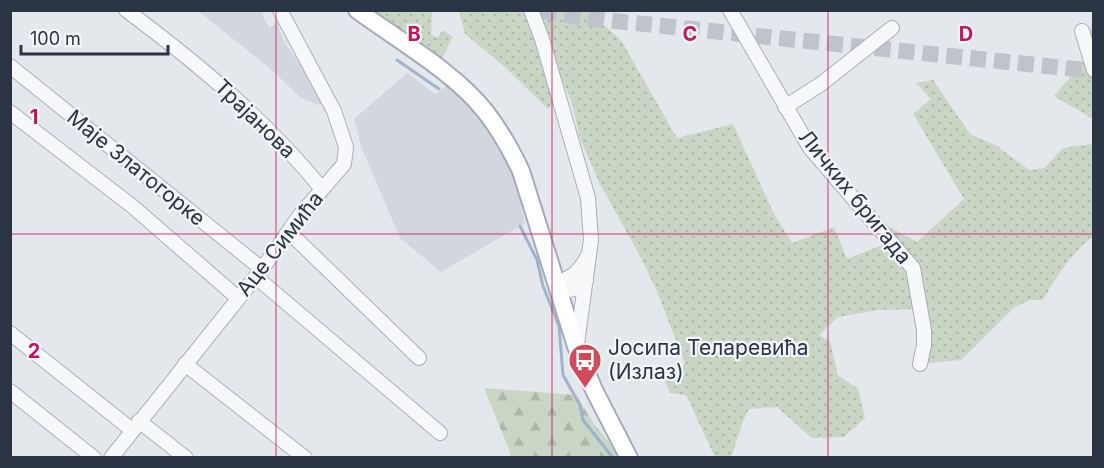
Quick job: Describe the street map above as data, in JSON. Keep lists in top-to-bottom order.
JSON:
{
  "streets": {
    "street": [
      "Трајанова",
      "Маје Златогорке",
      "Личких бригада",
      "Аце Симића"
    ]
  },
  "crossings": [
    ["Трајанова", "Аце Симића"],
    ["Маје Златогорке", "Аце Симића"]
  ],
  "places": {
    "bus stop": ["Јосипа Теларевића (Излаз)"]
  },
  "scale_bar": "100 m",
  "grid": {
    "columns": ["B", "C", "D"],
    "rows": ["1", "2"]
  }
}
